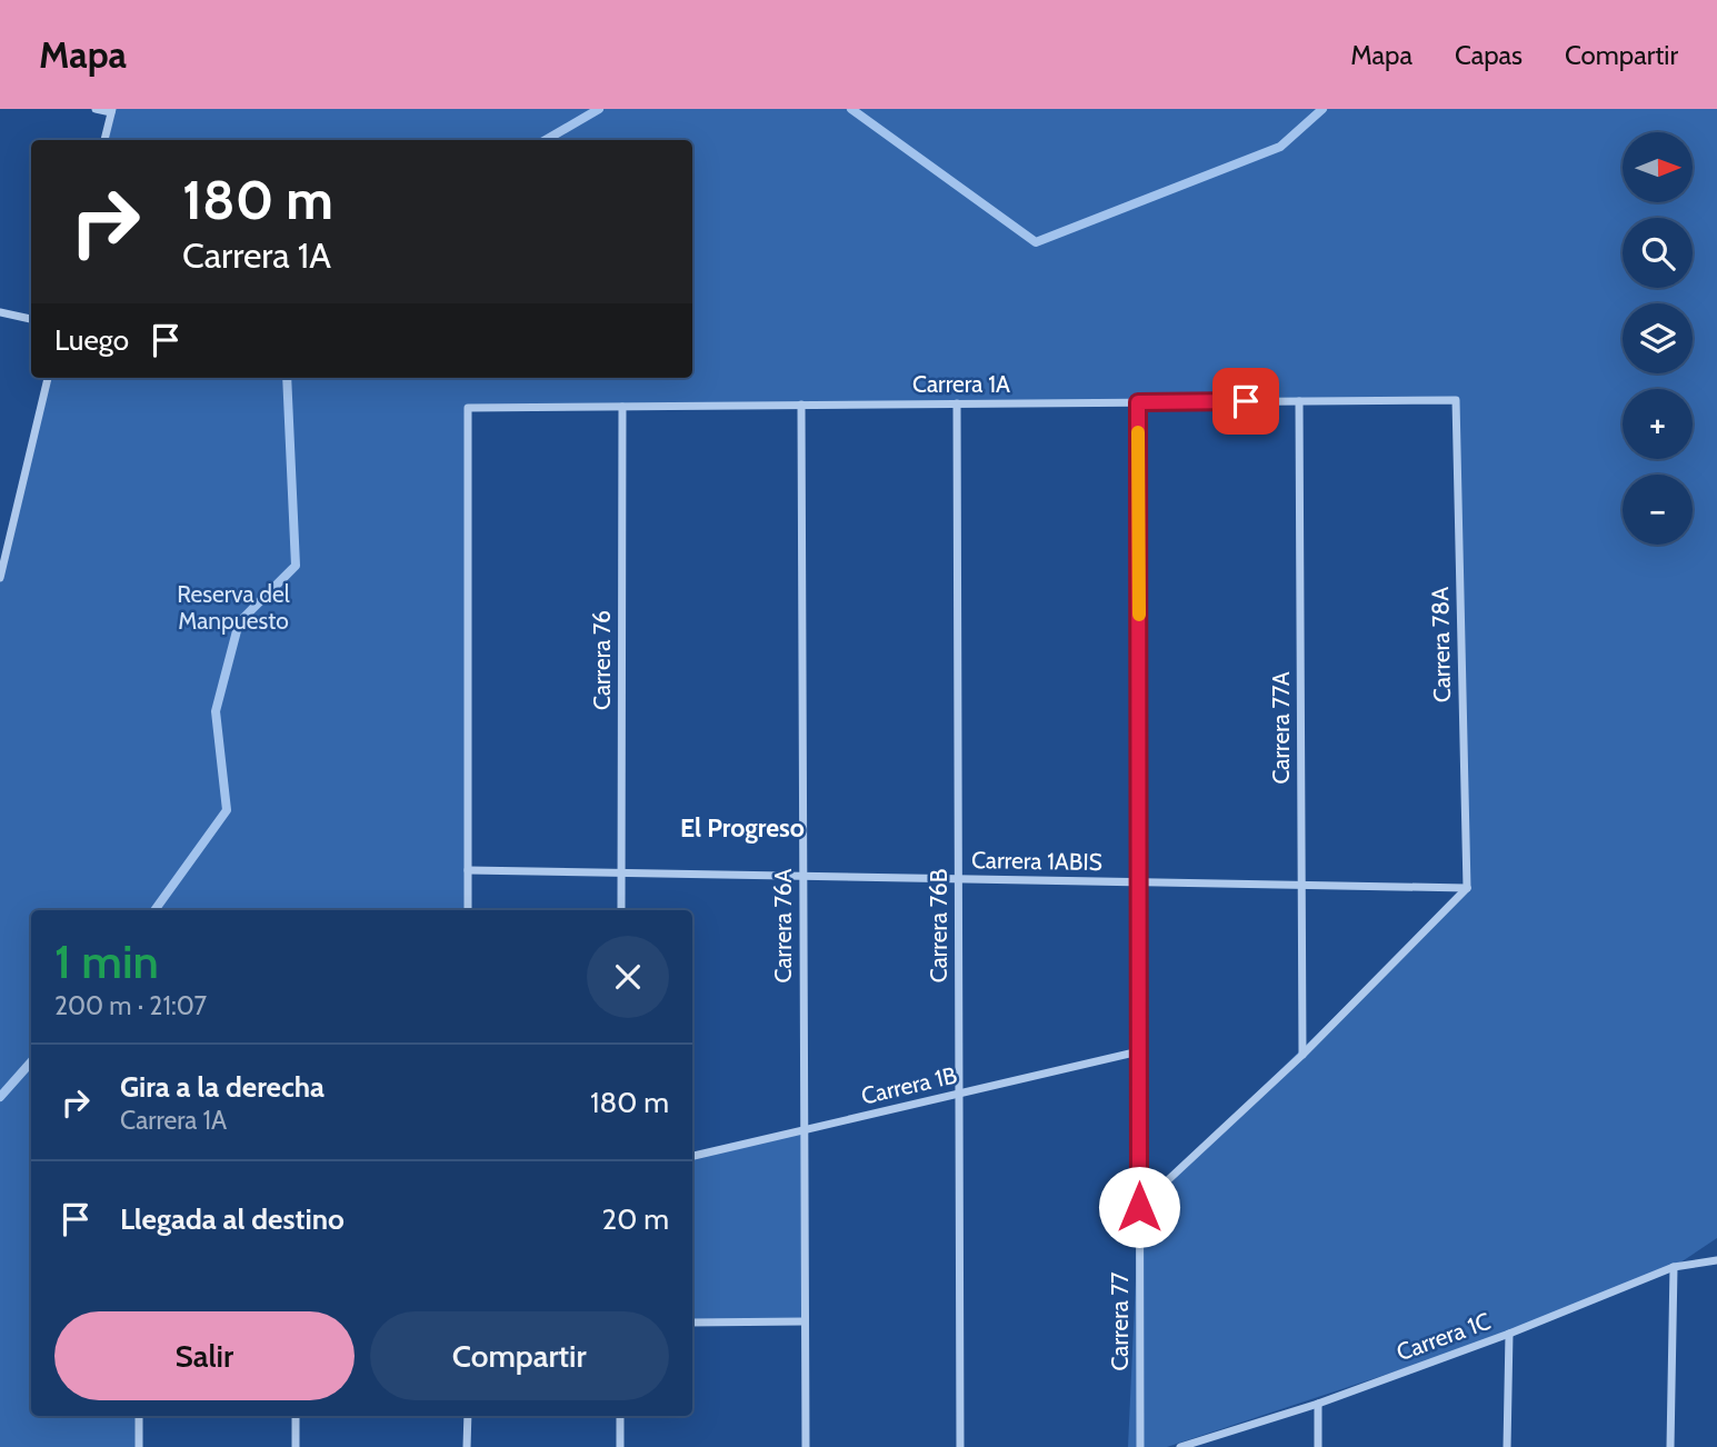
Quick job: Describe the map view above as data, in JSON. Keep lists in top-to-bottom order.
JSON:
{
  "streets": {
    "street": [
      "Carrera 1A",
      "Carrera 78A",
      "Carrera 76",
      "Carrera 77A",
      "Carrera 1ABIS",
      "Carrera 76A",
      "Carrera 76B",
      "Carrera 1B",
      "Carrera 77",
      "Carrera 1C"
    ]
  },
  "crossings": [
    ["Carrera 1A", "Carrera 78A"],
    ["Carrera 1A", "Carrera 76"],
    ["Carrera 1A", "Carrera 77A"],
    ["Carrera 1A", "Carrera 1ABIS"],
    ["Carrera 1A", "Carrera 76A"],
    ["Carrera 1A", "Carrera 76B"],
    ["Carrera 1A", "Carrera 77"],
    ["Carrera 78A", "Carrera 1ABIS"],
    ["Carrera 76", "Carrera 1ABIS"],
    ["Carrera 77A", "Carrera 1ABIS"],
    ["Carrera 1ABIS", "Carrera 76A"],
    ["Carrera 1ABIS", "Carrera 76B"],
    ["Carrera 1ABIS", "Carrera 77"],
    ["Carrera 76A", "Carrera 1B"],
    ["Carrera 76B", "Carrera 1B"],
    ["Carrera 1B", "Carrera 77"]
  ],
  "districts": ["El Progreso"],
  "parks": ["Reserva del Manpuesto"],
  "north": "right",
  "page": {
    "header": "Mapa",
    "nav": ["Mapa", "Capas", "Compartir"],
    "map_buttons": ["+", "−"],
    "turn": ["180 m", "Carrera 1A"],
    "then": "Luego",
    "heading": ["1 min", "200 m · 21:07"],
    "list": [
      {
        "name": "Gira a la derecha",
        "note": "Carrera 1A",
        "value": "180 m"
      },
      {
        "name": "Llegada al destino",
        "value": "20 m"
      }
    ],
    "buttons": ["Salir", "Compartir"]
  }
}
